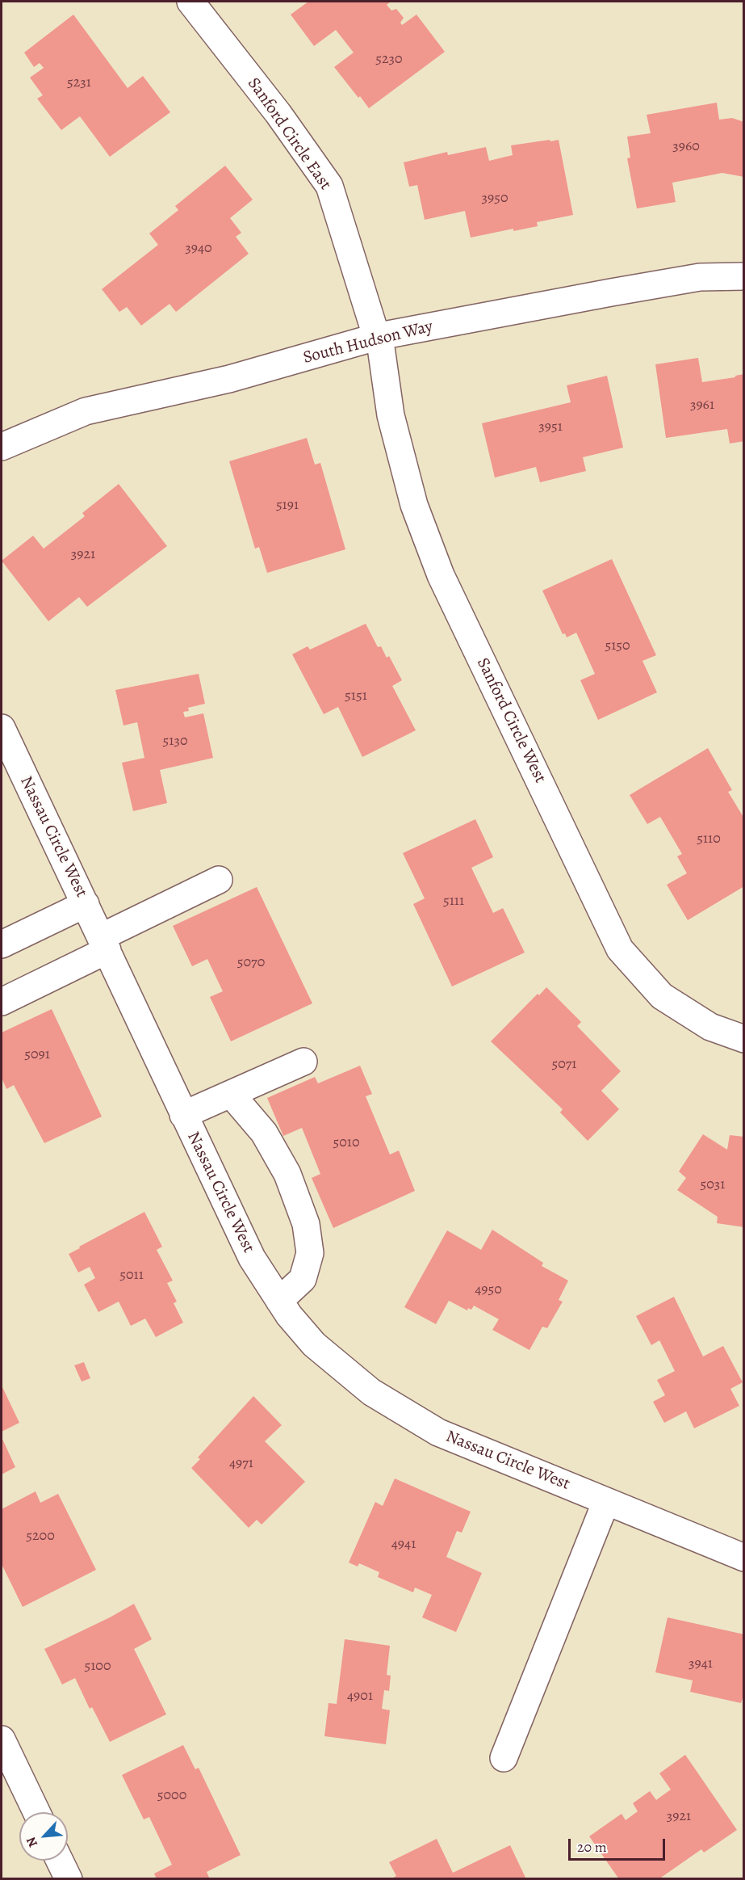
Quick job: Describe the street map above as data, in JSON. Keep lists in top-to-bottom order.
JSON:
{
  "streets": {
    "street": [
      "Sanford Circle East",
      "South Hudson Way",
      "Sanford Circle West",
      "Nassau Circle West"
    ]
  },
  "crossings": [
    ["Sanford Circle East", "South Hudson Way"],
    ["Sanford Circle East", "Sanford Circle West"],
    ["South Hudson Way", "Sanford Circle West"]
  ],
  "house_numbers": [
    "5230",
    "5231",
    "3960",
    "3950",
    "3940",
    "3961",
    "3951",
    "5191",
    "3921",
    "5150",
    "5151",
    "5130",
    "5110",
    "5111",
    "5070",
    "5091",
    "5071",
    "5010",
    "5031",
    "5011",
    "4950",
    "4971",
    "5200",
    "4941",
    "3941",
    "5100",
    "4901",
    "5000",
    "3921"
  ],
  "scale_bar": "20 m",
  "north": "bottom left"
}
